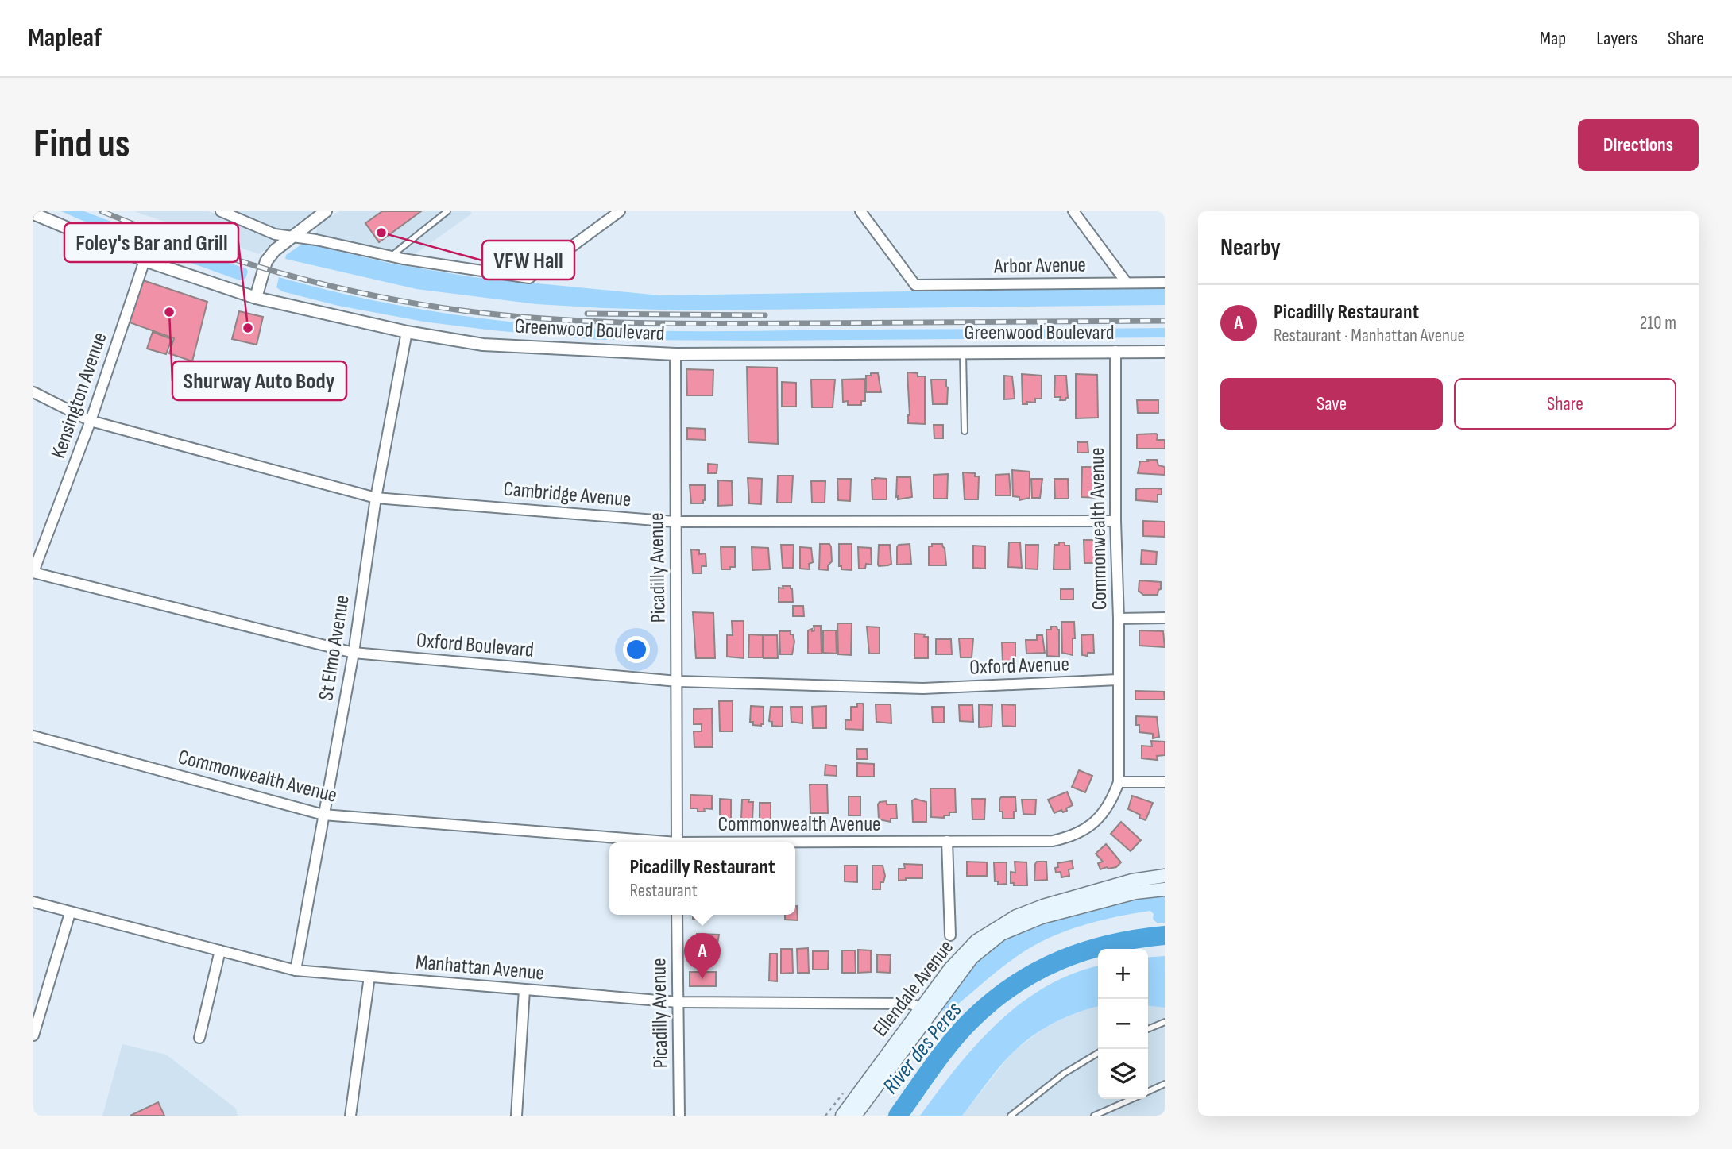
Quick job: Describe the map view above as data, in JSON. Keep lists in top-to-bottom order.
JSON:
{
  "streets": {
    "main road": ["Ellendale Avenue"],
    "street": [
      "Arbor Avenue",
      "Greenwood Boulevard",
      "Kensington Avenue",
      "Cambridge Avenue",
      "Commonwealth Avenue",
      "Picadilly Avenue",
      "Oxford Boulevard",
      "St Elmo Avenue",
      "Oxford Avenue",
      "Manhattan Avenue"
    ]
  },
  "crossings": [
    ["Greenwood Boulevard", "Kensington Avenue"],
    ["Greenwood Boulevard", "Commonwealth Avenue"],
    ["Greenwood Boulevard", "Picadilly Avenue"],
    ["Greenwood Boulevard", "St Elmo Avenue"],
    ["Kensington Avenue", "Cambridge Avenue"],
    ["Kensington Avenue", "Oxford Boulevard"],
    ["Cambridge Avenue", "Commonwealth Avenue"],
    ["Cambridge Avenue", "Picadilly Avenue"],
    ["Cambridge Avenue", "St Elmo Avenue"],
    ["Commonwealth Avenue", "St Elmo Avenue"],
    ["Commonwealth Avenue", "Oxford Avenue"],
    ["Picadilly Avenue", "Oxford Boulevard"],
    ["Picadilly Avenue", "Manhattan Avenue"],
    ["Oxford Boulevard", "St Elmo Avenue"],
    ["Oxford Boulevard", "Oxford Avenue"],
    ["St Elmo Avenue", "Manhattan Avenue"],
    ["Manhattan Avenue", "Ellendale Avenue"]
  ],
  "water": ["River des Peres"],
  "places": ["VFW Hall", "Shurway Auto Body", "Foley's Bar and Grill"],
  "page": {
    "header": "Mapleaf",
    "nav": ["Map", "Layers", "Share"],
    "buttons": [
      "Directions",
      ["Save", "Share"]
    ],
    "title": "Find us",
    "heading": "Nearby",
    "list": [
      {
        "mark": "A",
        "name": "Picadilly Restaurant",
        "note": "Restaurant · Manhattan Avenue",
        "value": "210 m"
      }
    ],
    "popup": ["Picadilly Restaurant", "Restaurant"],
    "pins": "A",
    "map_buttons": ["+", "−"]
  }
}
